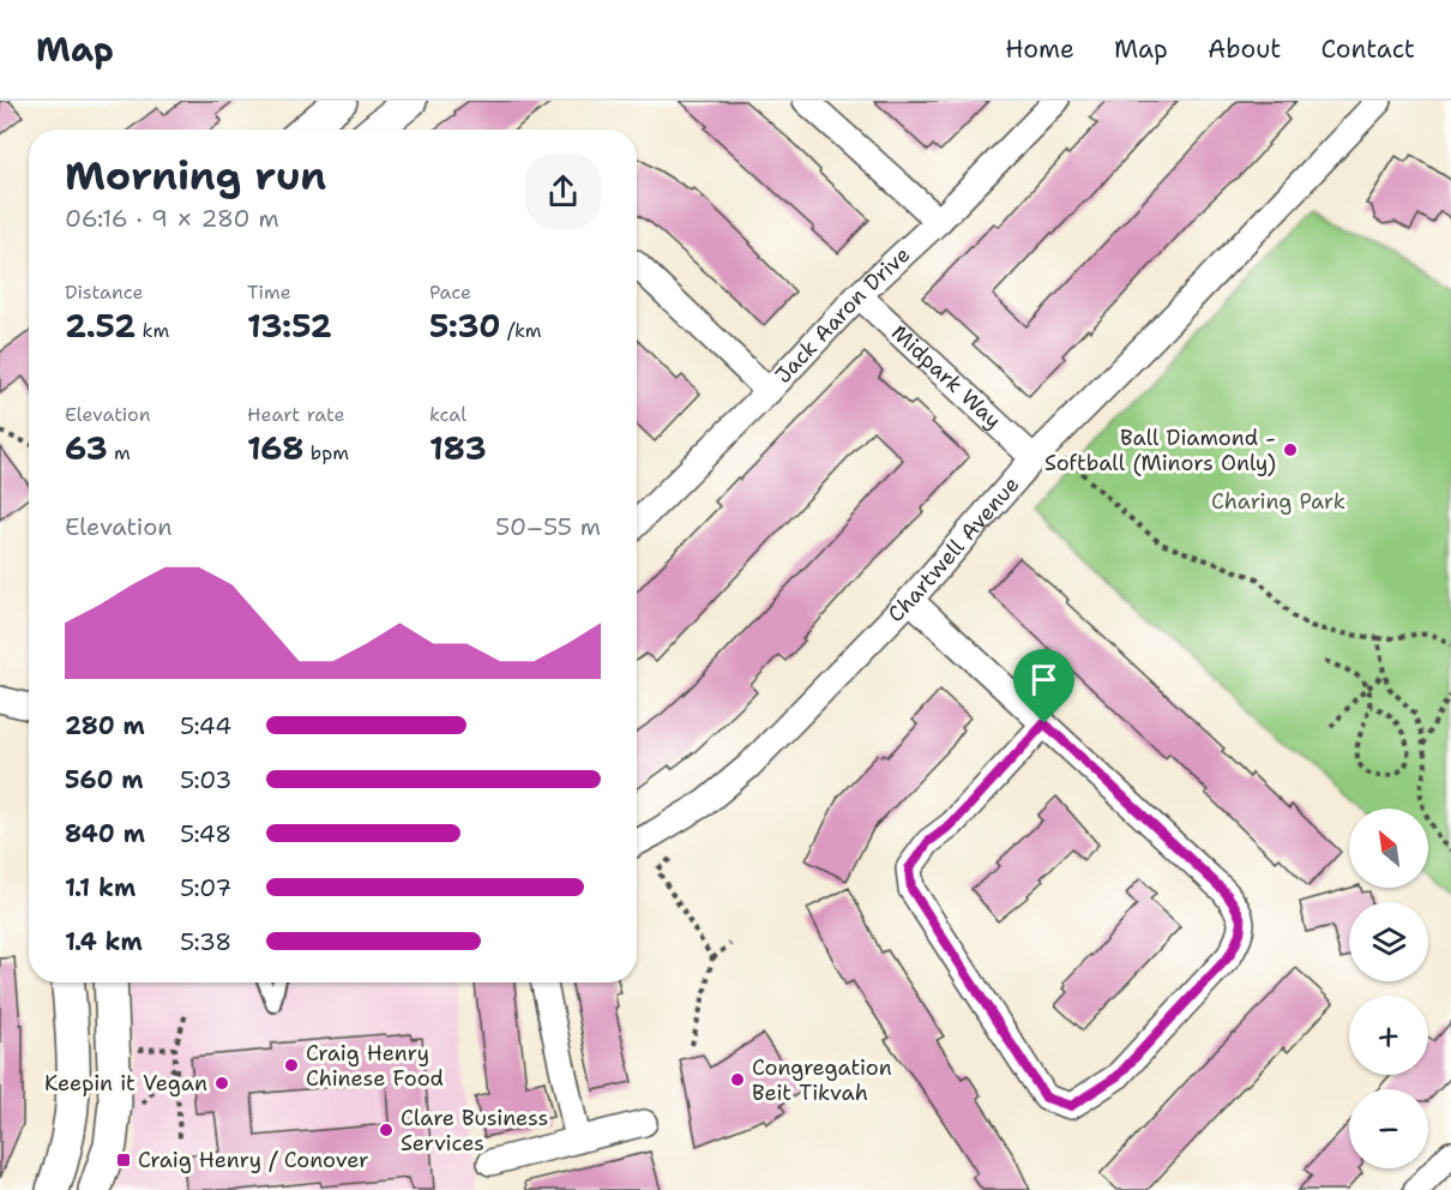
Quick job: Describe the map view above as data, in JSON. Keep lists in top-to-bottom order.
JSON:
{
  "streets": {
    "street": ["Jack Aaron Drive", "Midpark Way", "Chartwell Avenue"]
  },
  "crossings": [
    ["Jack Aaron Drive", "Midpark Way"],
    ["Midpark Way", "Chartwell Avenue"]
  ],
  "parks": ["Charing Park"],
  "places": {
    "other": [
      "Ball Diamond - Softball (Minors Only)",
      "Craig Henry Chinese Food",
      "Congregation Beit Tikvah",
      "Keepin it Vegan",
      "Clare Business Services"
    ],
    "transit": ["Craig Henry / Conover"]
  },
  "north": "top left",
  "page": {
    "header": "Map",
    "nav": [
      "Home",
      "Map",
      "About",
      "Contact"
    ],
    "heading": ["Morning run", "06:16 · 9 × 280 m"],
    "stats": [
      ["Distance", "2.52 km"],
      ["Time", "13:52"],
      ["Pace", "5:30 /km"],
      ["Elevation", "63 m"],
      ["Heart rate", "168 bpm"],
      ["kcal", "183"]
    ],
    "chart": ["Elevation", "50–55 m"],
    "list": [
      {
        "name": "280 m",
        "note": "5:44"
      },
      {
        "name": "560 m",
        "note": "5:03"
      },
      {
        "name": "840 m",
        "note": "5:48"
      },
      {
        "name": "1.1 km",
        "note": "5:07"
      },
      {
        "name": "1.4 km",
        "note": "5:38"
      }
    ],
    "map_buttons": ["+", "−"]
  }
}
